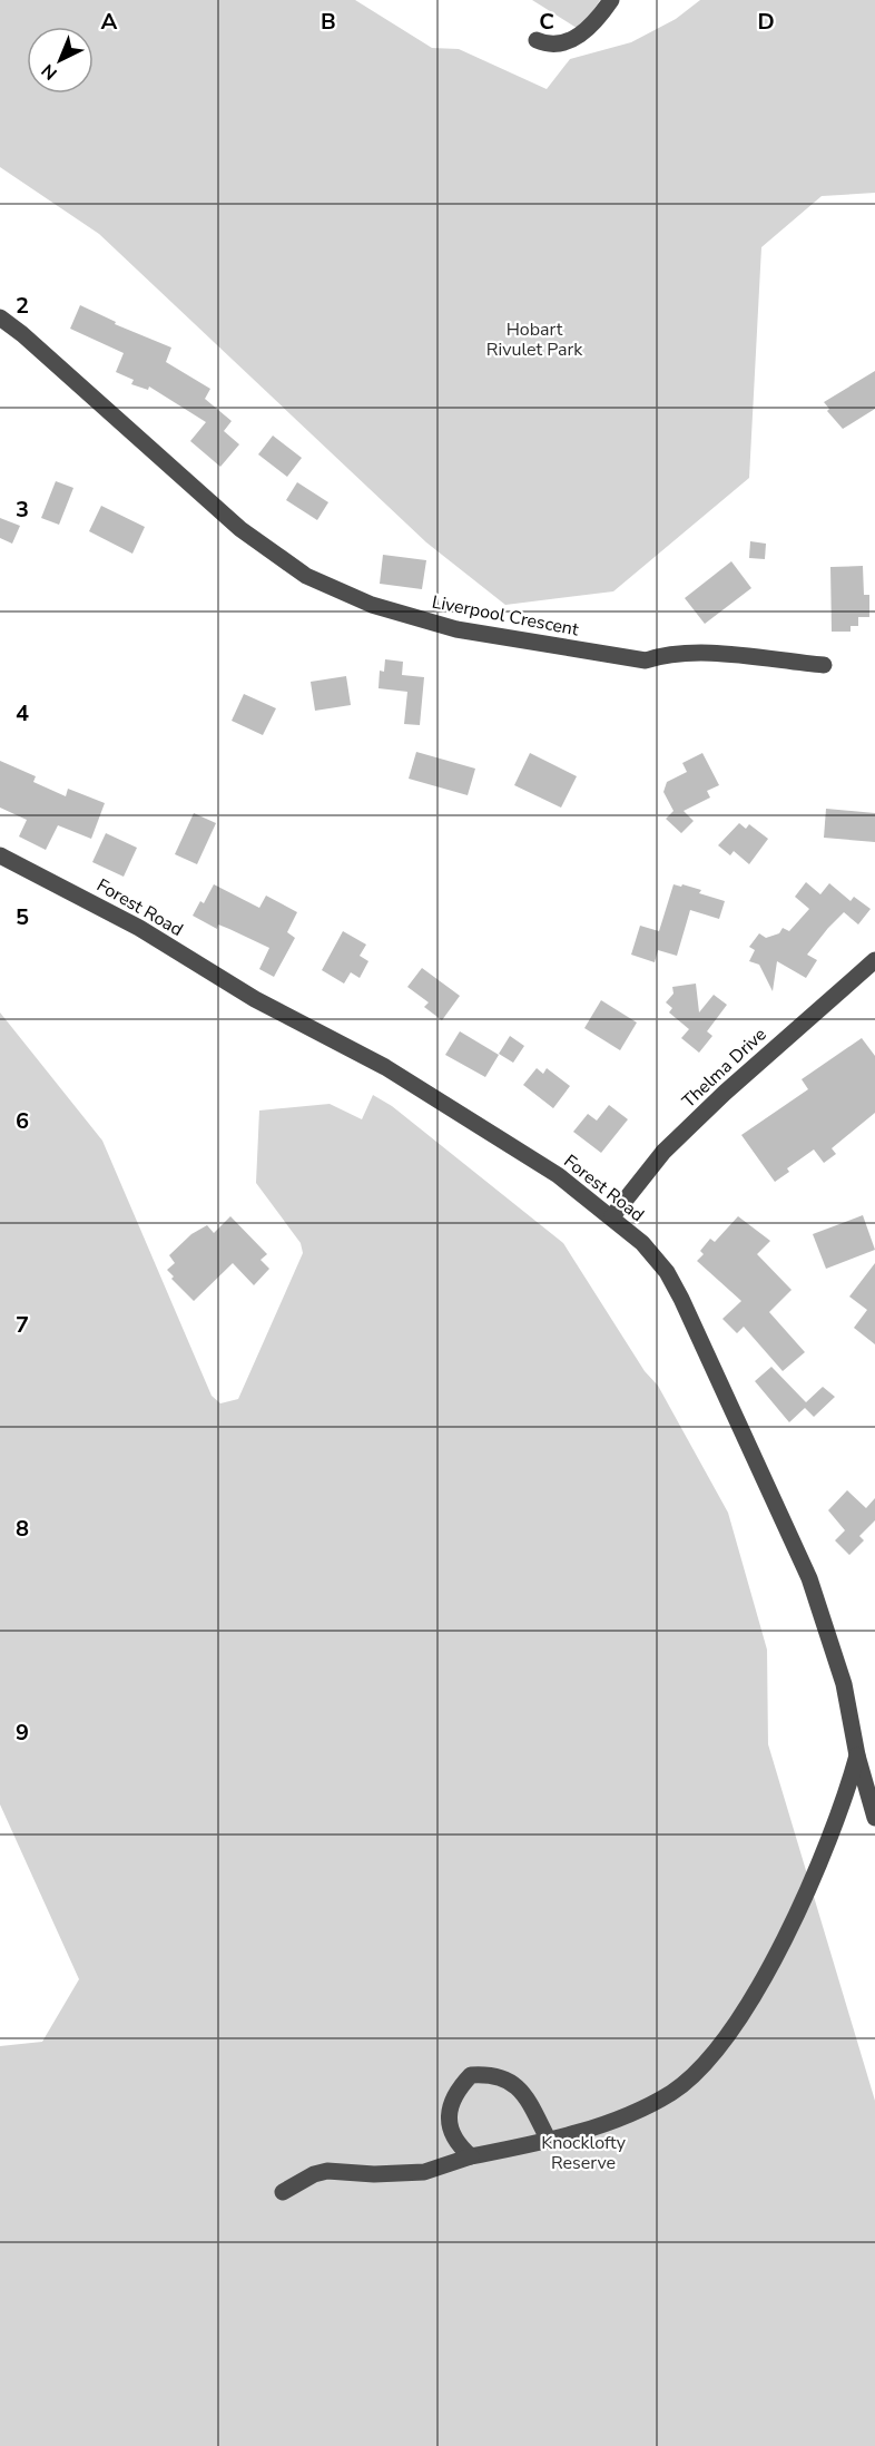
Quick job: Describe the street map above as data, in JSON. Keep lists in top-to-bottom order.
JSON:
{
  "streets": {
    "street": ["Liverpool Crescent", "Forest Road", "Thelma Drive"]
  },
  "crossings": [
    ["Forest Road", "Thelma Drive"]
  ],
  "parks": ["Hobart Rivulet Park", "Knocklofty Reserve"],
  "north": "bottom left",
  "grid": {
    "columns": [
      "A",
      "B",
      "C",
      "D"
    ],
    "rows": [
      "2",
      "3",
      "4",
      "5",
      "6",
      "7",
      "8",
      "9"
    ]
  }
}
